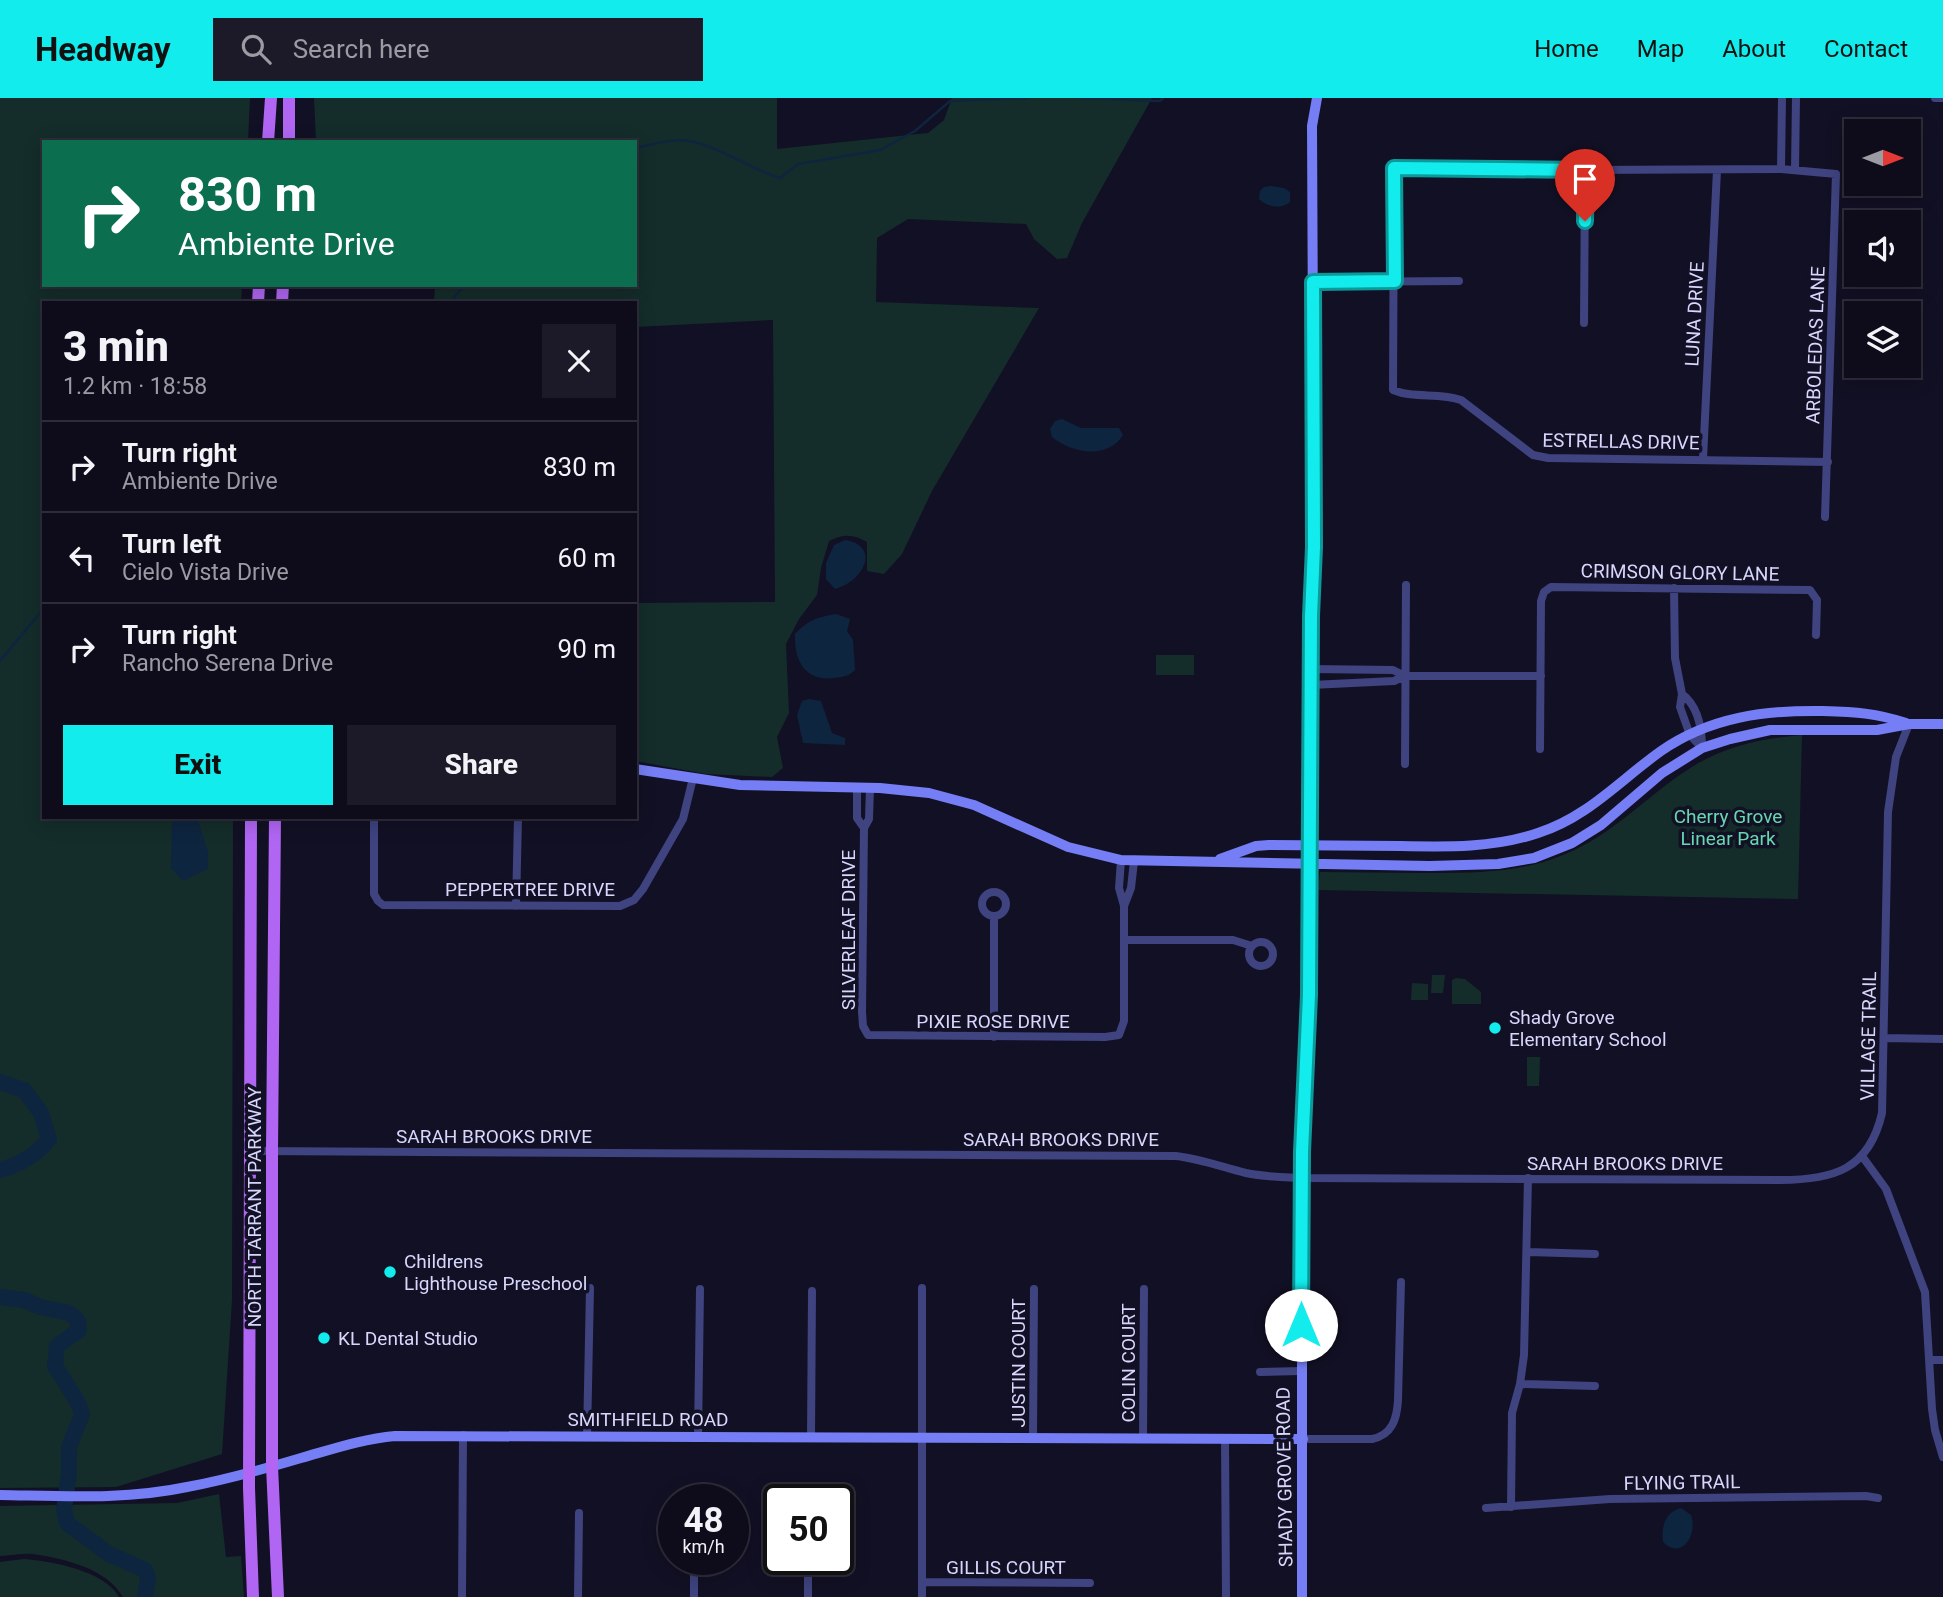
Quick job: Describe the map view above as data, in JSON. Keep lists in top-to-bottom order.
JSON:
{
  "streets": {
    "main road": ["NORTH TARRANT PARKWAY", "SMITHFIELD ROAD", "SHADY GROVE ROAD"],
    "street": [
      "LUNA DRIVE",
      "ARBOLEDAS LANE",
      "ESTRELLAS DRIVE",
      "CRIMSON GLORY LANE",
      "PEPPERTREE DRIVE",
      "SILVERLEAF DRIVE",
      "PIXIE ROSE DRIVE",
      "VILLAGE TRAIL",
      "SARAH BROOKS DRIVE",
      "JUSTIN COURT",
      "COLIN COURT",
      "FLYING TRAIL",
      "GILLIS COURT"
    ]
  },
  "crossings": [
    ["LUNA DRIVE", "ESTRELLAS DRIVE"],
    ["ARBOLEDAS LANE", "ESTRELLAS DRIVE"],
    ["SILVERLEAF DRIVE", "PIXIE ROSE DRIVE"],
    ["VILLAGE TRAIL", "SARAH BROOKS DRIVE"],
    ["SARAH BROOKS DRIVE", "NORTH TARRANT PARKWAY"],
    ["SARAH BROOKS DRIVE", "SHADY GROVE ROAD"],
    ["NORTH TARRANT PARKWAY", "SMITHFIELD ROAD"],
    ["JUSTIN COURT", "SMITHFIELD ROAD"],
    ["COLIN COURT", "SMITHFIELD ROAD"],
    ["SMITHFIELD ROAD", "SHADY GROVE ROAD"]
  ],
  "parks": ["Cherry Grove Linear Park"],
  "places": ["Shady Grove Elementary School", "Childrens Lighthouse Preschool", "KL Dental Studio"],
  "north": "right",
  "page": {
    "header": "Headway",
    "search": "Search here",
    "nav": [
      "Home",
      "Map",
      "About",
      "Contact"
    ],
    "turn": ["830 m", "Ambiente Drive"],
    "heading": ["3 min", "1.2 km · 18:58"],
    "list": [
      {
        "name": "Turn right",
        "note": "Ambiente Drive",
        "value": "830 m"
      },
      {
        "name": "Turn left",
        "note": "Cielo Vista Drive",
        "value": "60 m"
      },
      {
        "name": "Turn right",
        "note": "Rancho Serena Drive",
        "value": "90 m"
      }
    ],
    "buttons": ["Exit", "Share"],
    "speed": "48 km/h",
    "limit": "50"
  }
}
